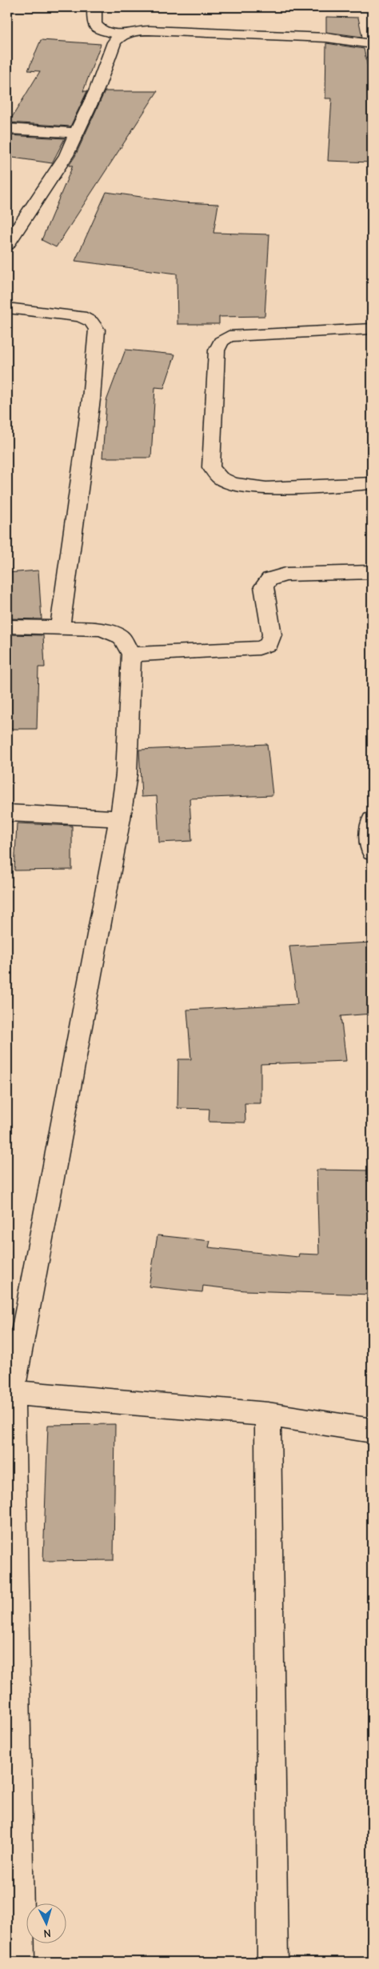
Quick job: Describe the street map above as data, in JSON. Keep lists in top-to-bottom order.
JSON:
{
  "north": "bottom"
}
